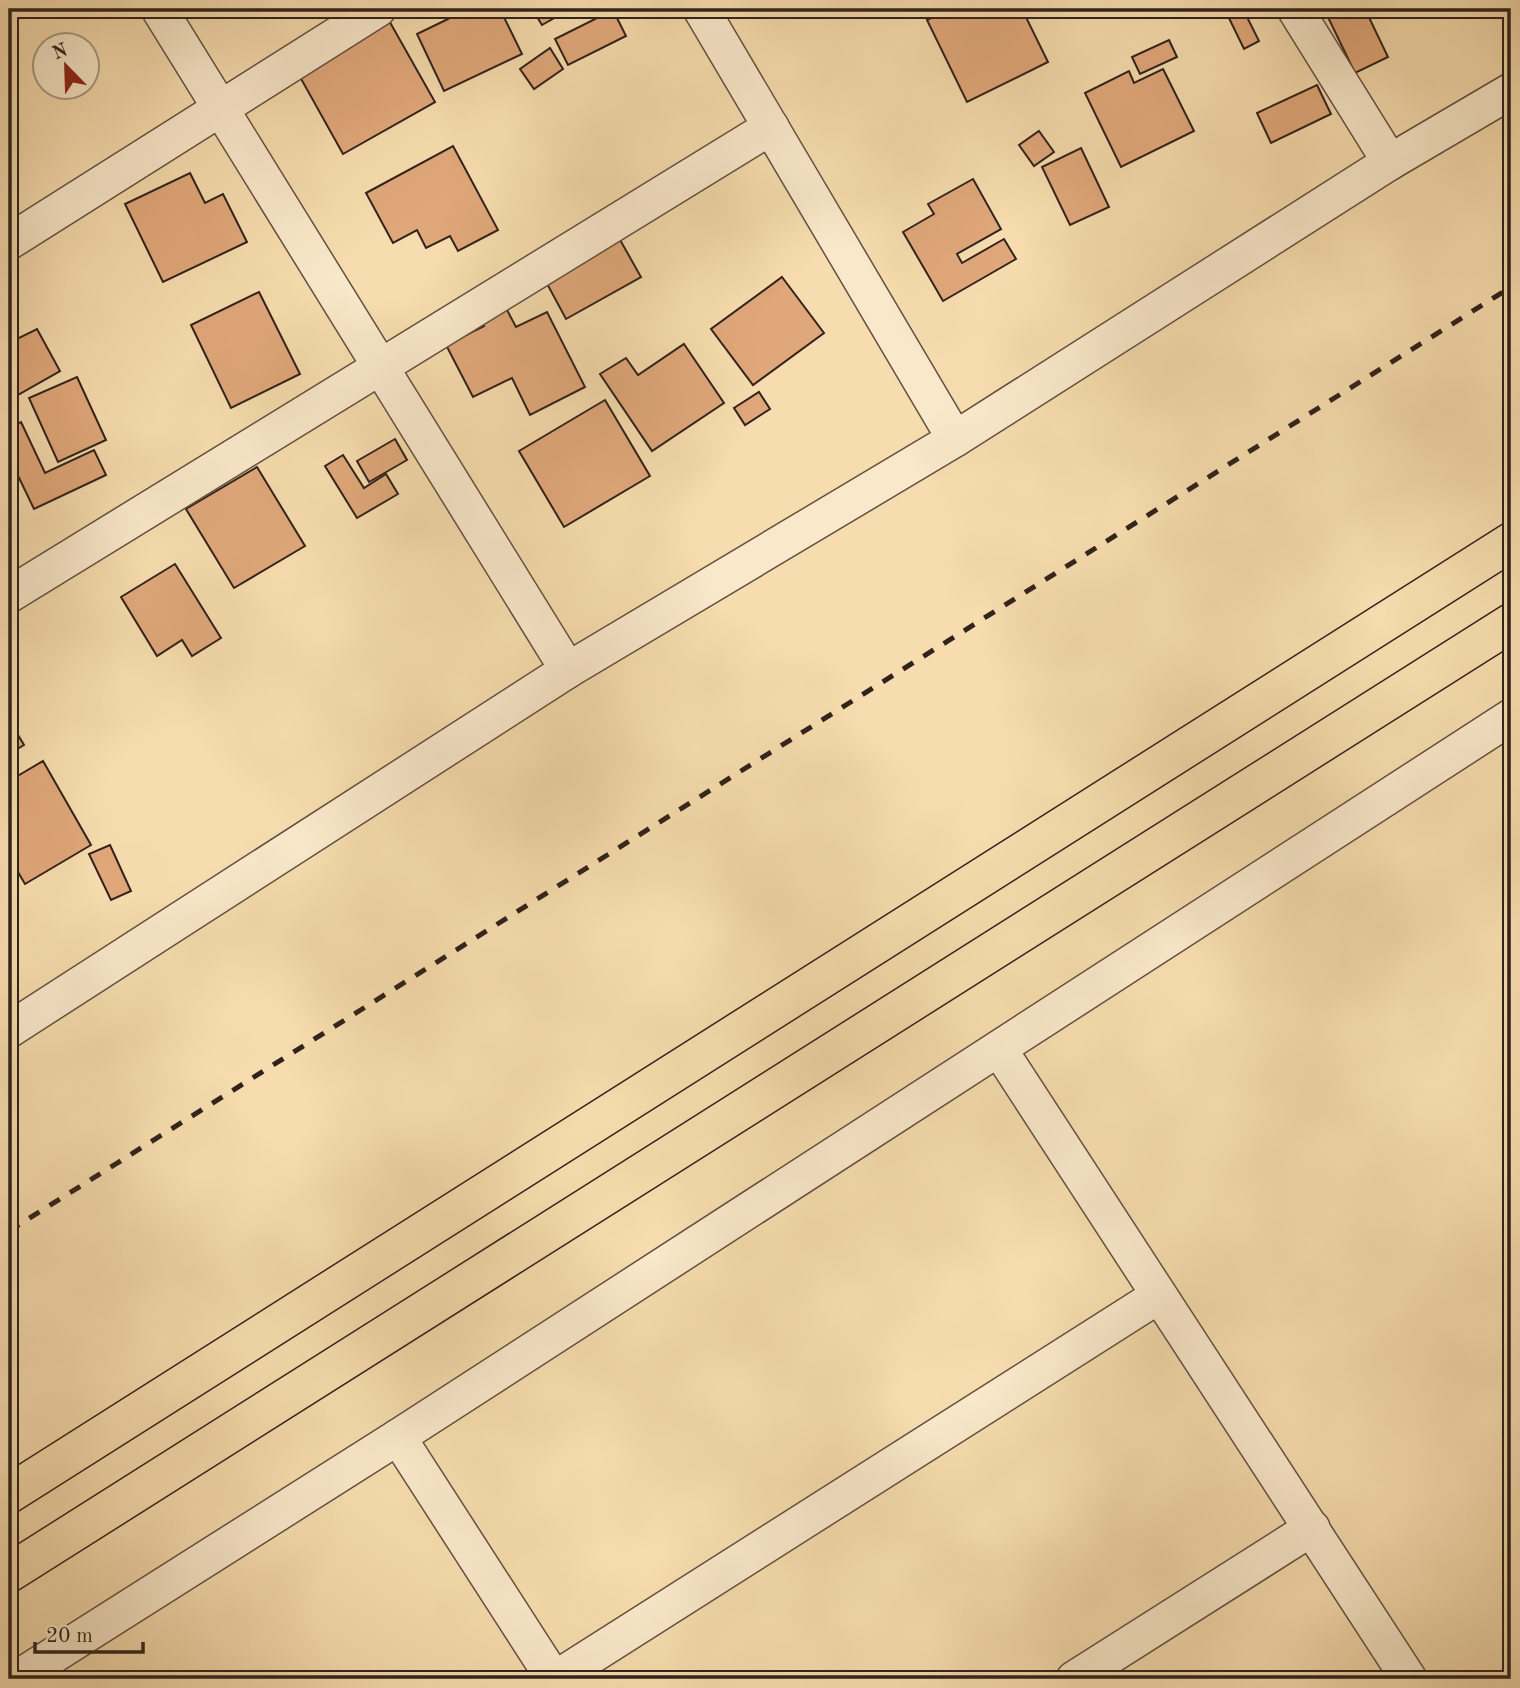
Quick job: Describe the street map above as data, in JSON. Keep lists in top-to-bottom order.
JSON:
{
  "scale_bar": "20 m",
  "north": "top left"
}
